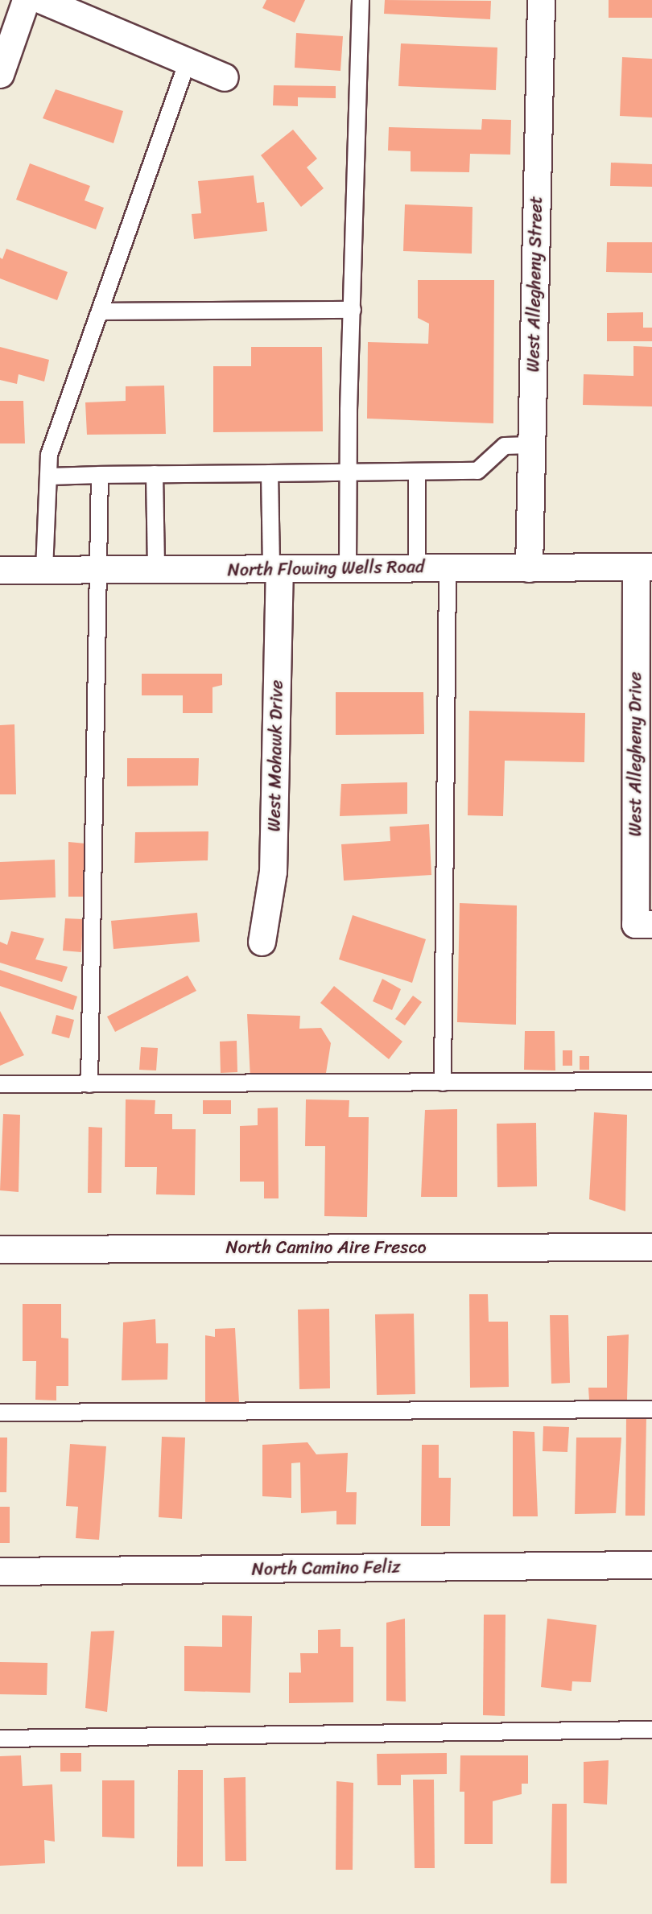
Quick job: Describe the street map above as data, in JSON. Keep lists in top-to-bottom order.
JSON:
{
  "streets": {
    "street": [
      "West Allegheny Street",
      "North Flowing Wells Road",
      "West Allegheny Drive",
      "West Mohawk Drive",
      "North Camino Aire Fresco",
      "North Camino Feliz"
    ]
  },
  "crossings": [
    ["West Allegheny Street", "North Flowing Wells Road"],
    ["North Flowing Wells Road", "West Allegheny Drive"],
    ["North Flowing Wells Road", "West Mohawk Drive"]
  ]
}
